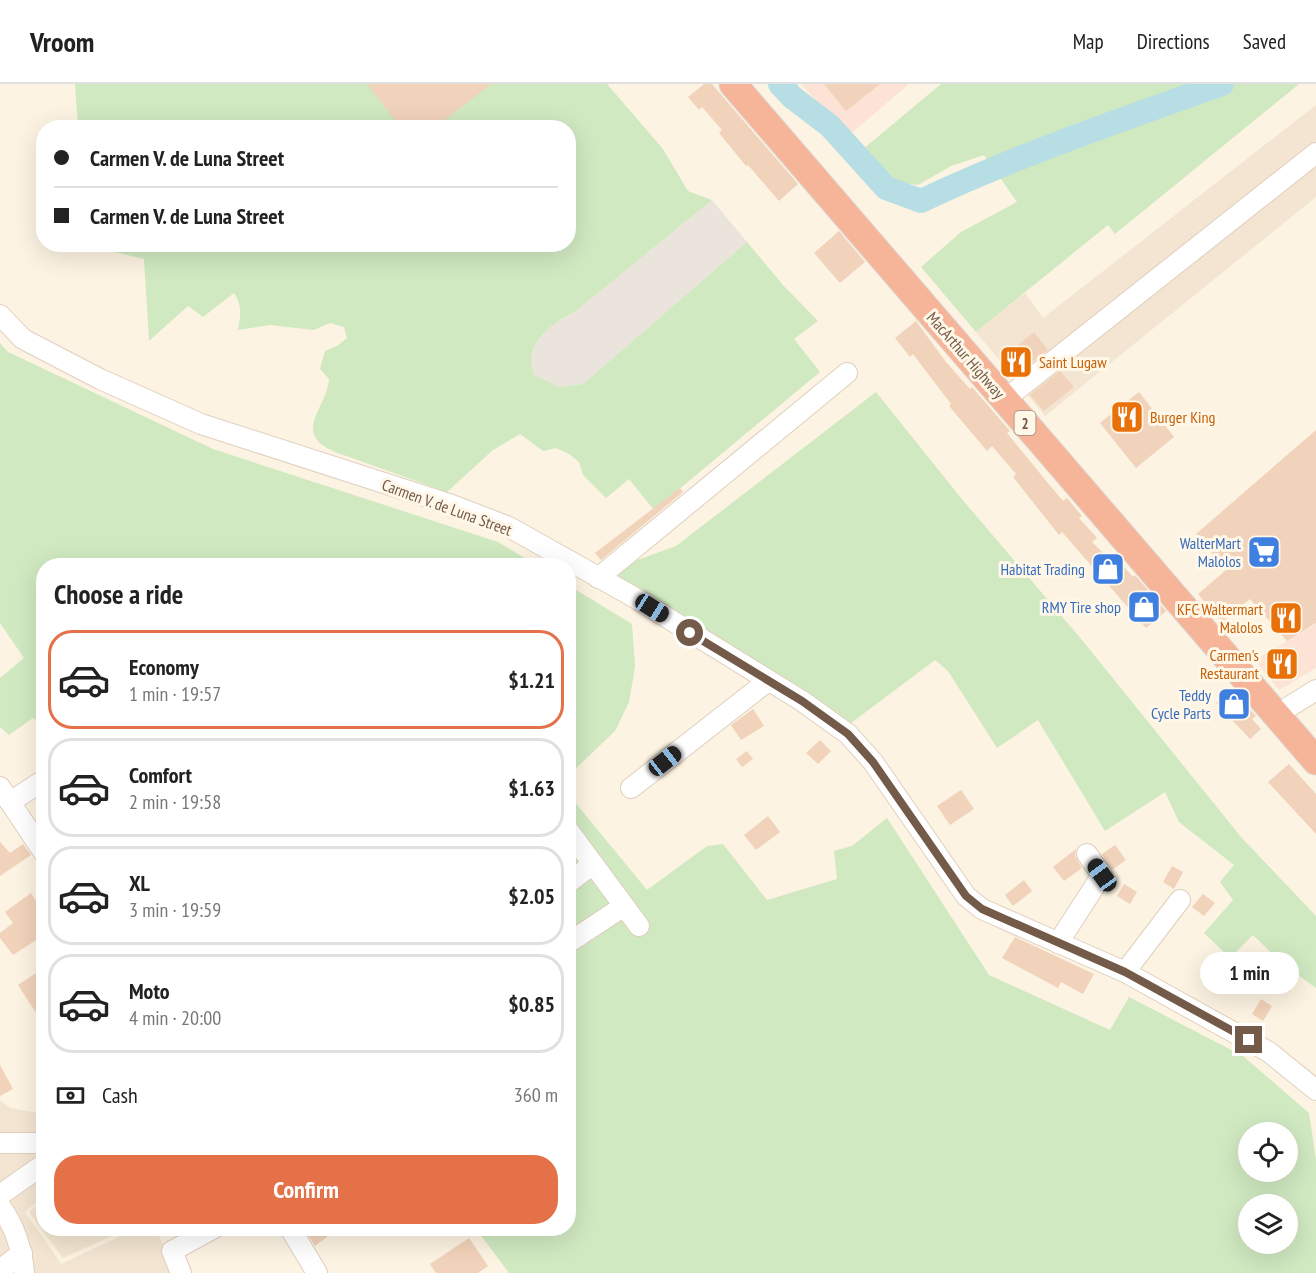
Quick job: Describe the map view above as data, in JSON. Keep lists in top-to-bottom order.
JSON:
{
  "streets": {
    "highway": ["MacArthur Highway", "2"],
    "street": ["Carmen V. de Luna Street"]
  },
  "places": {
    "restaurant": [
      "Saint Lugaw",
      "Burger King",
      "KFC Waltermart Malolos",
      "Carmen's Restaurant"
    ],
    "supermarket": ["WalterMart Malolos"],
    "shop": ["Habitat Trading", "RMY Tire shop", "Teddy Cycle Parts"]
  },
  "page": {
    "header": "Vroom",
    "nav": ["Map", "Directions", "Saved"],
    "banner": ["Carmen V. de Luna Street", "Carmen V. de Luna Street"],
    "heading": "Choose a ride",
    "list": [
      {
        "name": "Economy",
        "note": "1 min · 19:57",
        "value": "$1.21"
      },
      {
        "name": "Comfort",
        "note": "2 min · 19:58",
        "value": "$1.63"
      },
      {
        "name": "XL",
        "note": "3 min · 19:59",
        "value": "$2.05"
      },
      {
        "name": "Moto",
        "note": "4 min · 20:00",
        "value": "$0.85"
      }
    ],
    "bubble": "1 min",
    "pay": ["Cash", "360 m"],
    "buttons": "Confirm"
  }
}
